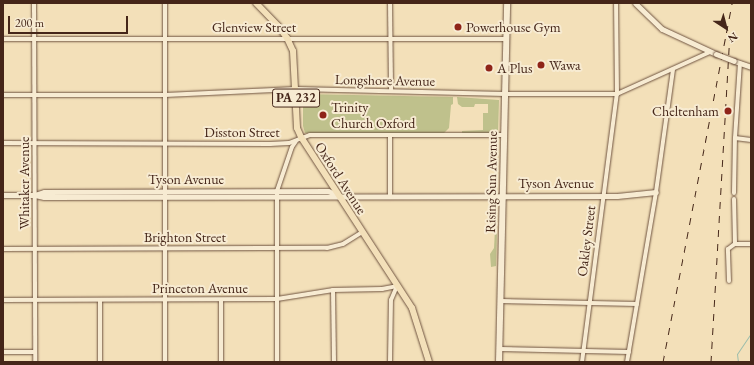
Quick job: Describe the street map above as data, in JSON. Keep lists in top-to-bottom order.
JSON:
{
  "streets": {
    "main road": ["PA 232", "Oxford Avenue", "Rising Sun Avenue"],
    "street": [
      "Glenview Street",
      "Longshore Avenue",
      "Disston Street",
      "Tyson Avenue",
      "Whitaker Avenue",
      "Brighton Street",
      "Oakley Street",
      "Princeton Avenue"
    ]
  },
  "crossings": [
    ["Glenview Street", "Oxford Avenue"],
    ["Glenview Street", "Rising Sun Avenue"],
    ["Glenview Street", "Whitaker Avenue"],
    ["Longshore Avenue", "Oxford Avenue"],
    ["Longshore Avenue", "Rising Sun Avenue"],
    ["Longshore Avenue", "Whitaker Avenue"],
    ["Longshore Avenue", "Oakley Street"],
    ["Disston Street", "Oxford Avenue"],
    ["Disston Street", "Rising Sun Avenue"],
    ["Disston Street", "Whitaker Avenue"],
    ["Oxford Avenue", "Tyson Avenue"],
    ["Oxford Avenue", "Brighton Street"],
    ["Oxford Avenue", "Princeton Avenue"],
    ["Tyson Avenue", "Rising Sun Avenue"],
    ["Tyson Avenue", "Whitaker Avenue"],
    ["Tyson Avenue", "Oakley Street"],
    ["Whitaker Avenue", "Brighton Street"],
    ["Whitaker Avenue", "Princeton Avenue"]
  ],
  "places": [
    "Powerhouse Gym",
    "Wawa",
    "A Plus",
    "Cheltenham",
    "Trinity Church Oxford"
  ],
  "scale_bar": "200 m",
  "north": "bottom right"
}
